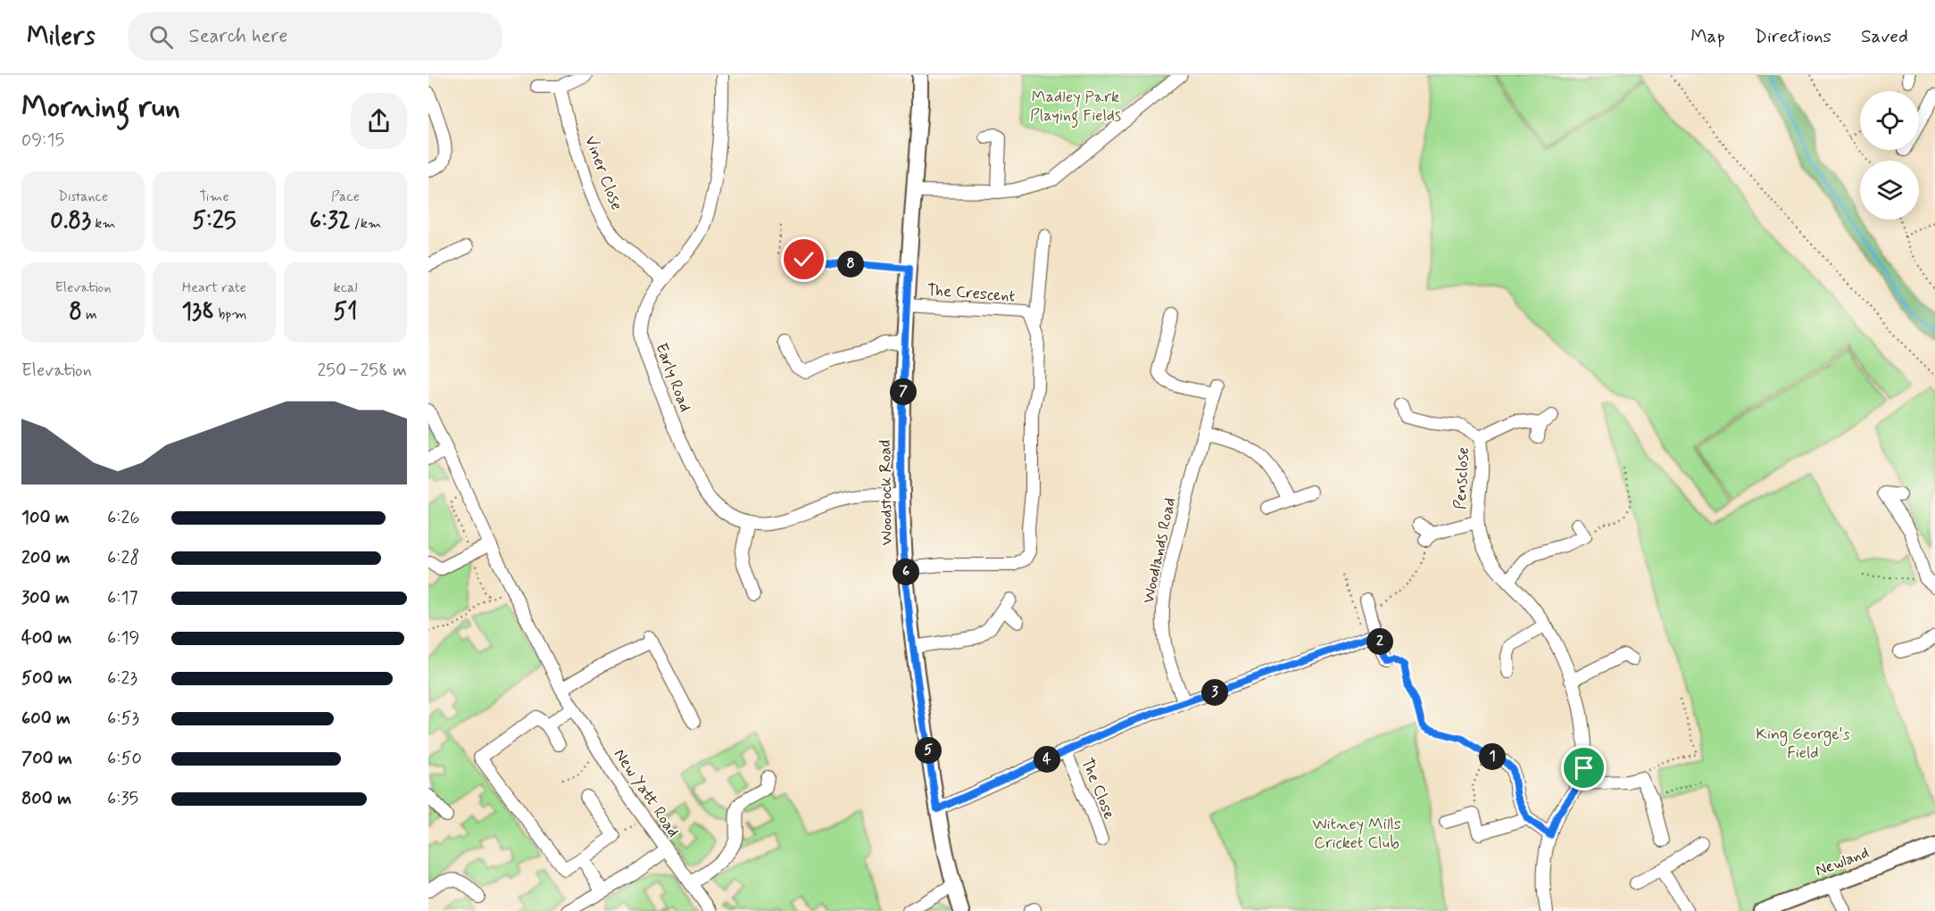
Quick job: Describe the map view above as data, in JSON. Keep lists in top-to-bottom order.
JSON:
{
  "streets": {
    "main road": ["Woodstock Road", "Newland"],
    "street": [
      "Viner Close",
      "The Crescent",
      "Early Road",
      "Pensclose",
      "Woodlands Road",
      "The Close",
      "New Yatt Road"
    ]
  },
  "crossings": [
    ["Viner Close", "Early Road"],
    ["The Crescent", "Woodstock Road"],
    ["Early Road", "Woodstock Road"]
  ],
  "parks": ["Madley Park Playing Fields", "King George's Field", "Witney Mills Cricket Club"],
  "page": {
    "header": "Milers",
    "search": "Search here",
    "nav": ["Map", "Directions", "Saved"],
    "heading": ["Morning run", "09:15"],
    "stats": [
      ["Distance", "0.83 km"],
      ["Time", "5:25"],
      ["Pace", "6:32 /km"],
      ["Elevation", "8 m"],
      ["Heart rate", "138 bpm"],
      ["kcal", "51"]
    ],
    "pins": [
      "8",
      "7",
      "6",
      "2",
      "3",
      "5",
      "1",
      "4"
    ],
    "chart": ["Elevation", "250–258 m"],
    "list": [
      {
        "name": "100 m",
        "note": "6:26"
      },
      {
        "name": "200 m",
        "note": "6:28"
      },
      {
        "name": "300 m",
        "note": "6:17"
      },
      {
        "name": "400 m",
        "note": "6:19"
      },
      {
        "name": "500 m",
        "note": "6:23"
      },
      {
        "name": "600 m",
        "note": "6:53"
      },
      {
        "name": "700 m",
        "note": "6:50"
      },
      {
        "name": "800 m",
        "note": "6:35"
      }
    ]
  }
}
